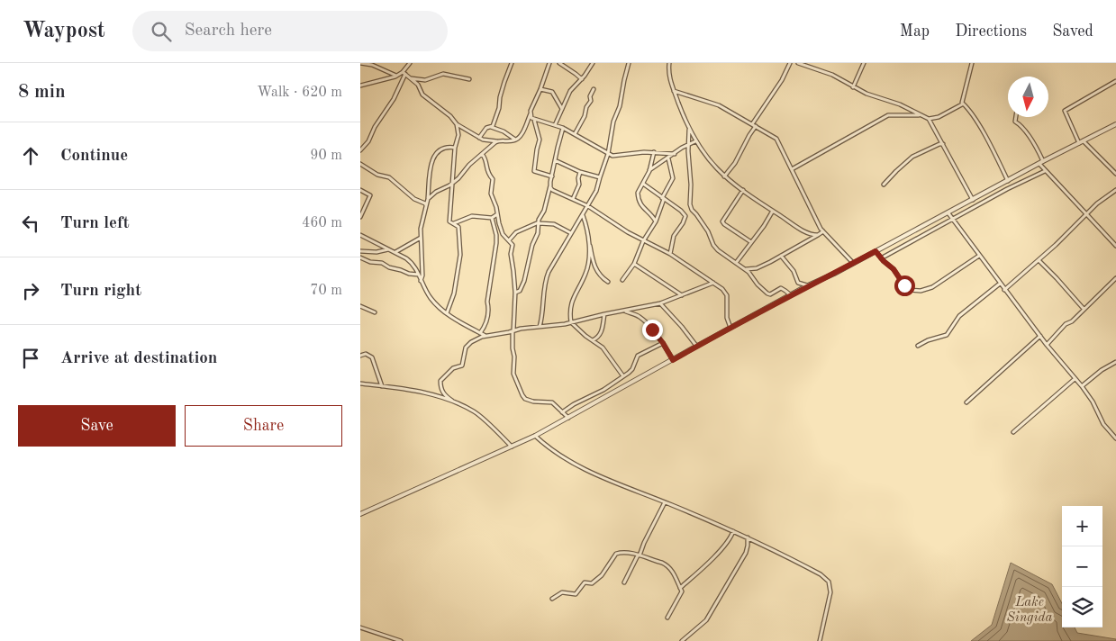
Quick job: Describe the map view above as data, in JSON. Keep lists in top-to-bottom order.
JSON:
{
  "water": ["Lake Singida"],
  "north": "bottom",
  "page": {
    "header": "Waypost",
    "search": "Search here",
    "nav": ["Map", "Directions", "Saved"],
    "heading": ["8 min", "Walk · 620 m"],
    "list": [
      ["Continue", "90 m"],
      ["Turn left", "460 m"],
      ["Turn right", "70 m"],
      "Arrive at destination"
    ],
    "buttons": ["Save", "Share"],
    "map_buttons": ["+", "−"]
  }
}
